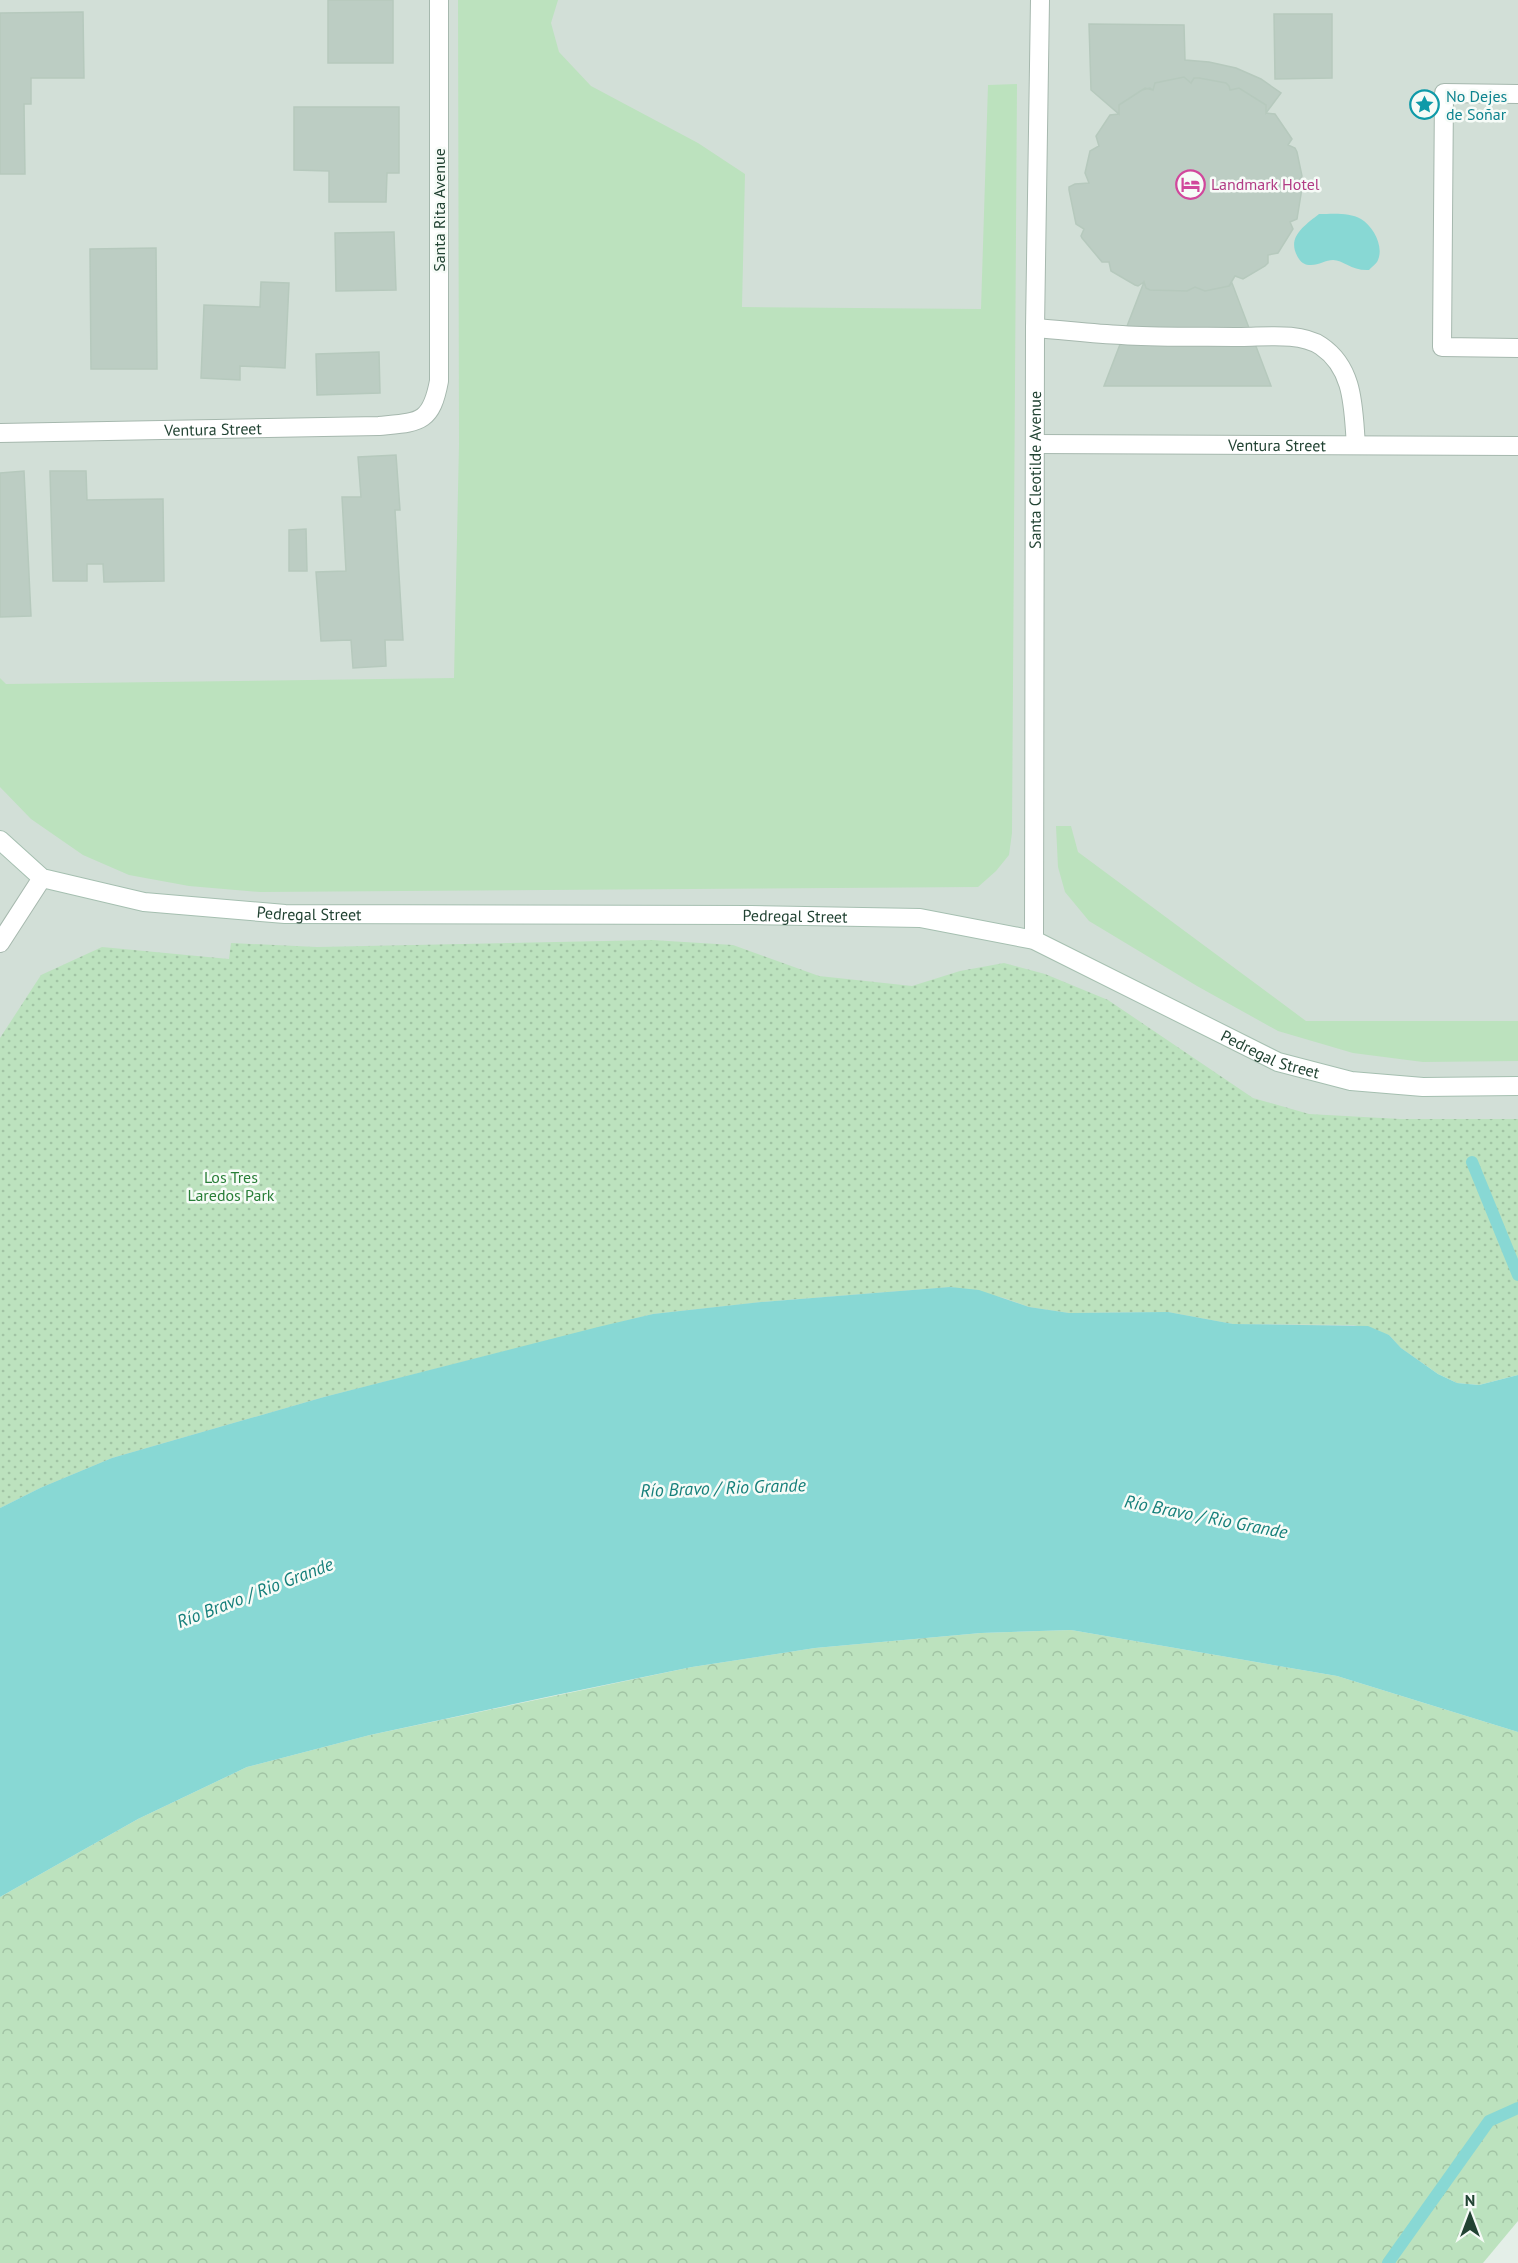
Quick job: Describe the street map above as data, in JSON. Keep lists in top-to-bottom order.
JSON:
{
  "streets": {
    "street": [
      "Santa Rita Avenue",
      "Ventura Street",
      "Santa Cleotilde Avenue",
      "Pedregal Street"
    ]
  },
  "crossings": [
    ["Santa Rita Avenue", "Ventura Street"],
    ["Ventura Street", "Santa Cleotilde Avenue"],
    ["Santa Cleotilde Avenue", "Pedregal Street"]
  ],
  "water": ["Río Bravo / Rio Grande"],
  "parks": ["Los Tres Laredos Park"],
  "places": {
    "place": ["No Dejes de Soñar"],
    "hotel": ["Landmark Hotel"]
  },
  "north": "top"
}
